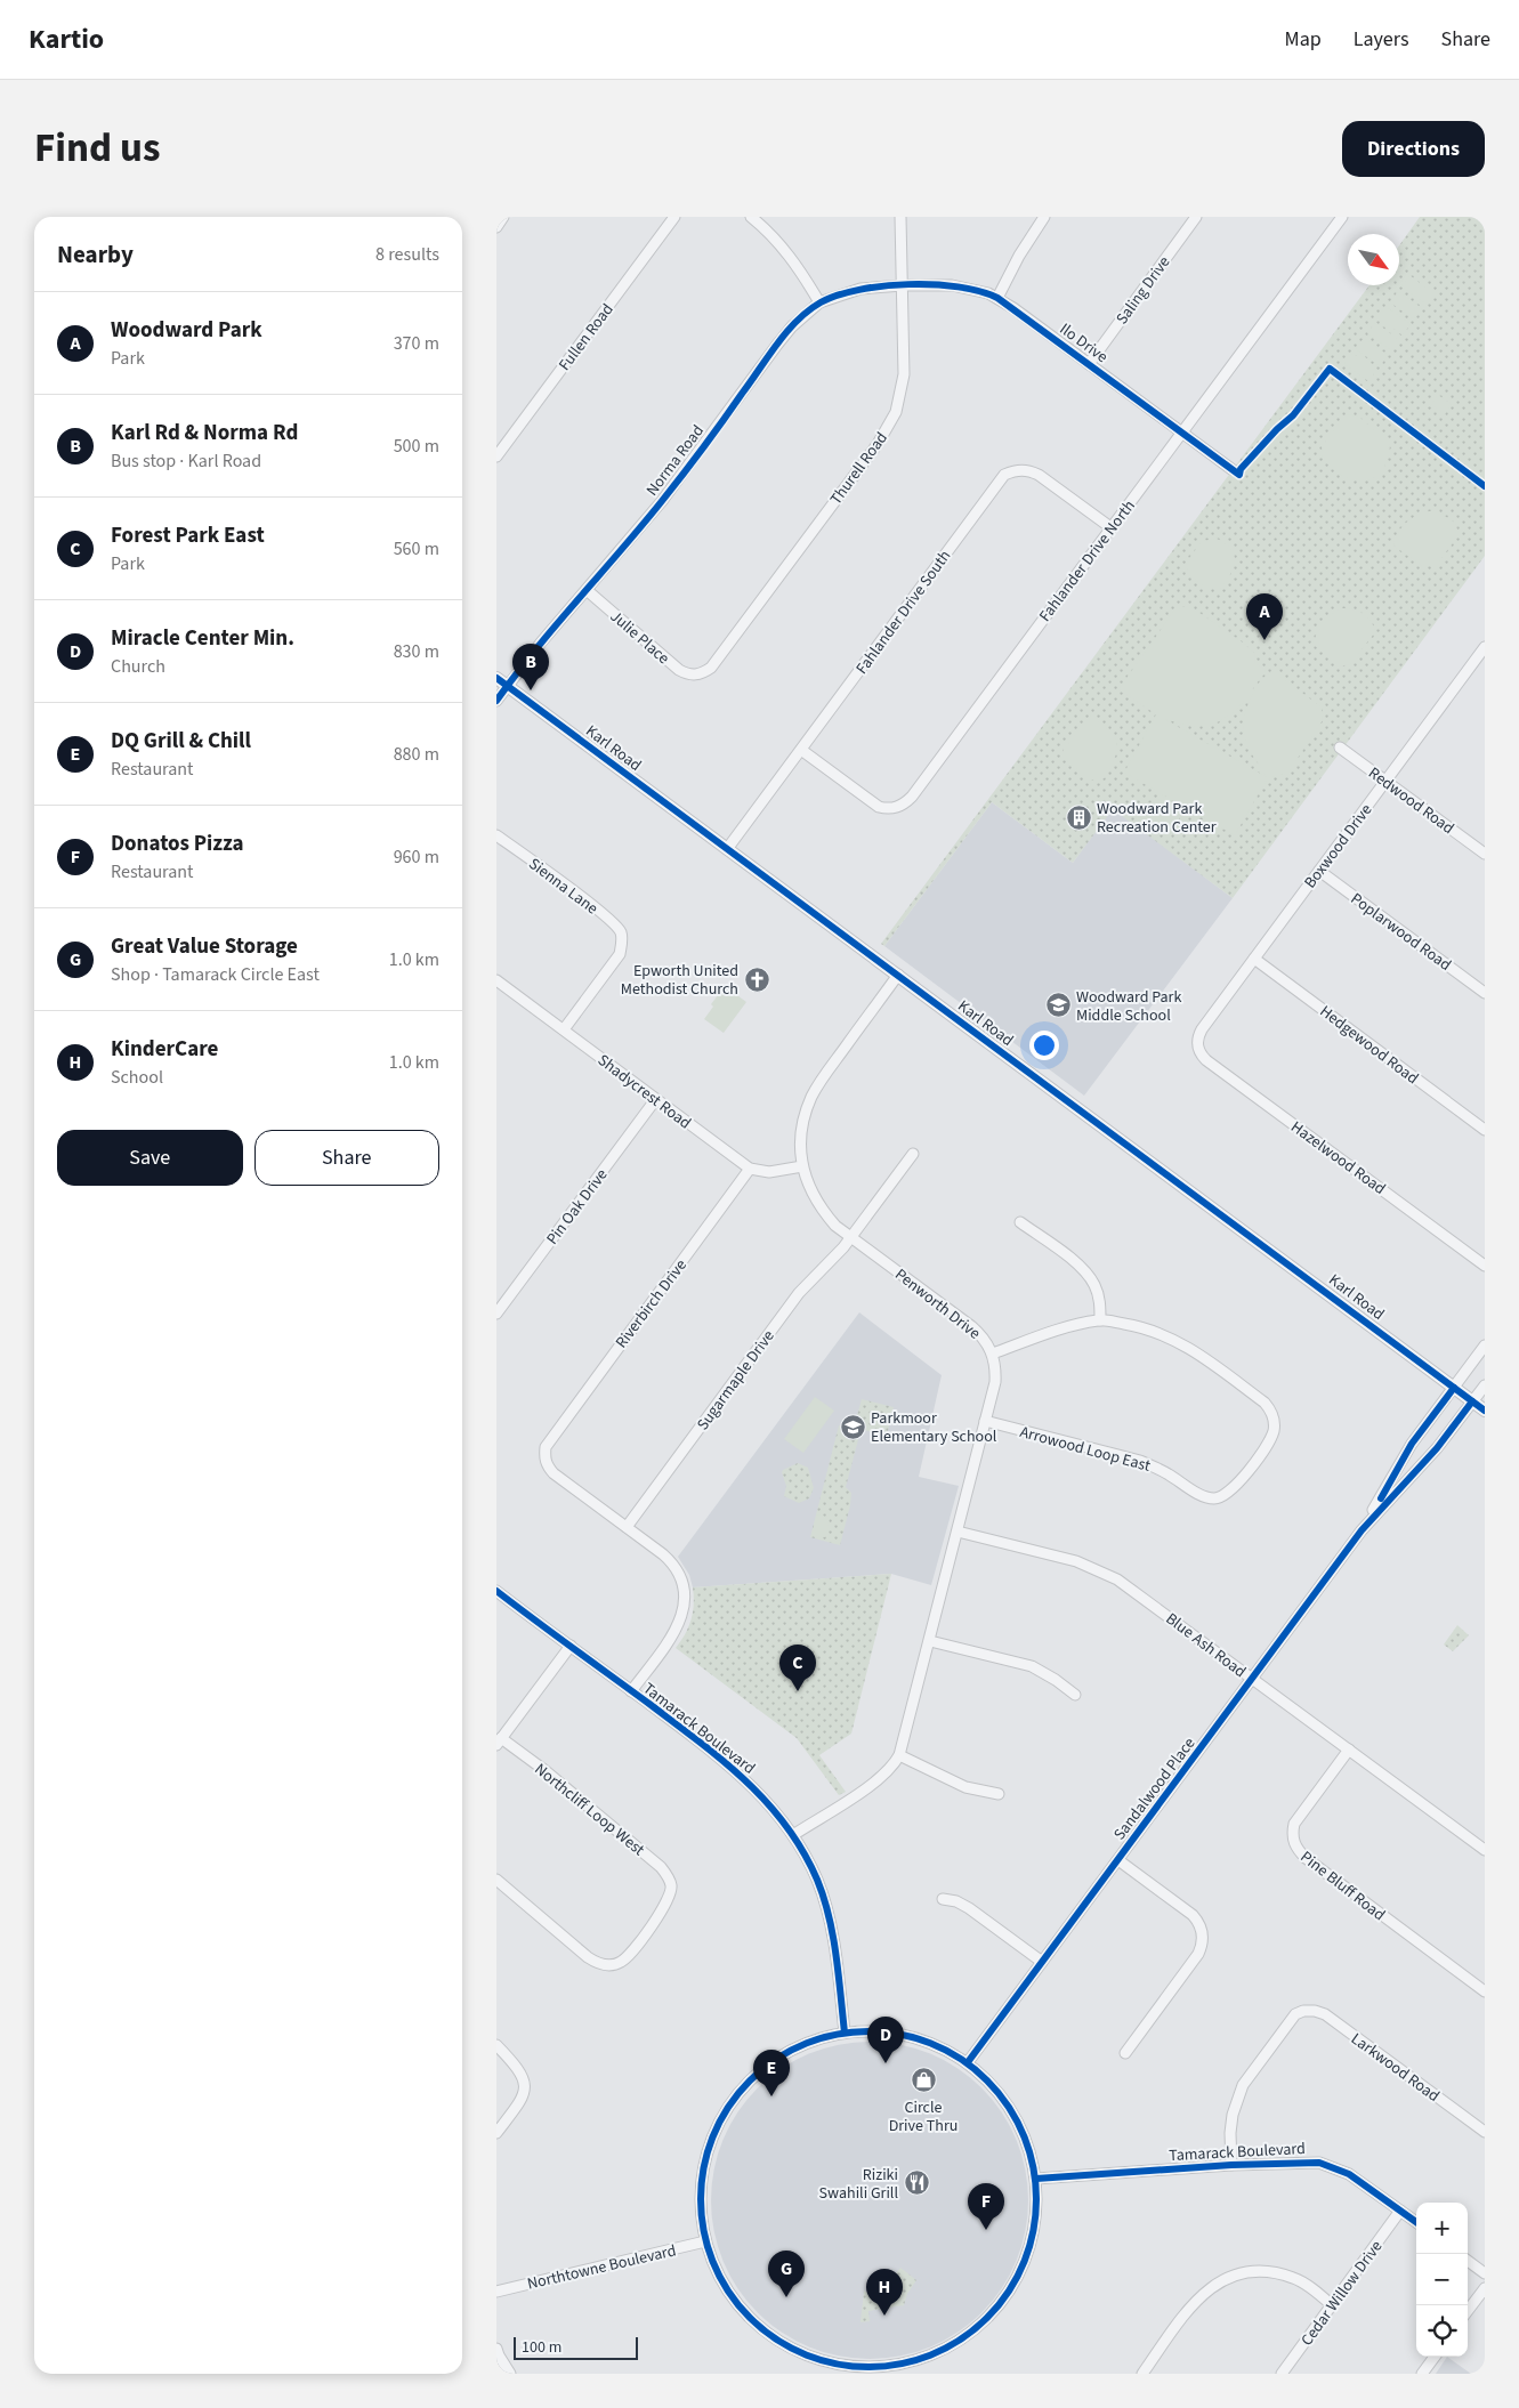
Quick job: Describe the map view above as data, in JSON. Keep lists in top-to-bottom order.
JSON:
{
  "streets": {
    "main road": ["Karl Road"],
    "street": [
      "Saling Drive",
      "Fullen Road",
      "Ilo Drive",
      "Norma Road",
      "Thurell Road",
      "Fahlander Drive North",
      "Fahlander Drive South",
      "Julie Place",
      "Redwood Road",
      "Boxwood Drive",
      "Sienna Lane",
      "Poplarwood Road",
      "Hedgewood Road",
      "Shadycrest Road",
      "Hazelwood Road",
      "Pin Oak Drive",
      "Riverbirch Drive",
      "Penworth Drive",
      "Sugarmaple Drive",
      "Arrowood Loop East",
      "Blue Ash Road",
      "Tamarack Boulevard",
      "Sandalwood Place",
      "Northcliff Loop West",
      "Pine Bluff Road",
      "Larkwood Road",
      "Northtowne Boulevard",
      "Cedar Willow Drive"
    ]
  },
  "crossings": [
    ["Saling Drive", "Ilo Drive"],
    ["Ilo Drive", "Norma Road"],
    ["Ilo Drive", "Thurell Road"],
    ["Ilo Drive", "Fahlander Drive North"],
    ["Norma Road", "Thurell Road"],
    ["Norma Road", "Julie Place"],
    ["Norma Road", "Karl Road"],
    ["Thurell Road", "Julie Place"],
    ["Fahlander Drive North", "Fahlander Drive South"],
    ["Fahlander Drive South", "Karl Road"],
    ["Karl Road", "Penworth Drive"],
    ["Karl Road", "Sandalwood Place"],
    ["Redwood Road", "Boxwood Drive"],
    ["Boxwood Drive", "Poplarwood Road"],
    ["Boxwood Drive", "Hedgewood Road"],
    ["Boxwood Drive", "Hazelwood Road"],
    ["Sienna Lane", "Shadycrest Road"],
    ["Shadycrest Road", "Pin Oak Drive"],
    ["Shadycrest Road", "Riverbirch Drive"],
    ["Riverbirch Drive", "Sugarmaple Drive"],
    ["Penworth Drive", "Sugarmaple Drive"],
    ["Penworth Drive", "Arrowood Loop East"],
    ["Penworth Drive", "Blue Ash Road"],
    ["Penworth Drive", "Tamarack Boulevard"],
    ["Blue Ash Road", "Sandalwood Place"],
    ["Blue Ash Road", "Pine Bluff Road"],
    ["Tamarack Boulevard", "Larkwood Road"],
    ["Tamarack Boulevard", "Cedar Willow Drive"]
  ],
  "places": {
    "building": ["Woodward Park Recreation Center"],
    "church": ["Epworth United Methodist Church"],
    "school or university": ["Woodward Park Middle School", "Parkmoor Elementary School"],
    "shop": ["Circle Drive Thru"],
    "restaurant": ["Riziki Swahili Grill"]
  },
  "scale_bar": "100 m",
  "north": "bottom right",
  "page": {
    "header": "Kartio",
    "nav": ["Map", "Layers", "Share"],
    "title": "Find us",
    "buttons": [
      "Directions",
      ["Save", "Share"]
    ],
    "heading": ["Nearby", "8 results"],
    "list": [
      {
        "mark": "A",
        "name": "Woodward Park",
        "note": "Park",
        "value": "370 m"
      },
      {
        "mark": "B",
        "name": "Karl Rd & Norma Rd",
        "note": "Bus stop · Karl Road",
        "value": "500 m"
      },
      {
        "mark": "C",
        "name": "Forest Park East",
        "note": "Park",
        "value": "560 m"
      },
      {
        "mark": "D",
        "name": "Miracle Center Min.",
        "note": "Church",
        "value": "830 m"
      },
      {
        "mark": "E",
        "name": "DQ Grill & Chill",
        "note": "Restaurant",
        "value": "880 m"
      },
      {
        "mark": "F",
        "name": "Donatos Pizza",
        "note": "Restaurant",
        "value": "960 m"
      },
      {
        "mark": "G",
        "name": "Great Value Storage",
        "note": "Shop · Tamarack Circle East",
        "value": "1.0 km"
      },
      {
        "mark": "H",
        "name": "KinderCare",
        "note": "School",
        "value": "1.0 km"
      }
    ],
    "pins": [
      "A",
      "B",
      "C",
      "D",
      "E",
      "F",
      "G",
      "H"
    ],
    "map_buttons": ["+", "−"],
    "scale": "100 m"
  }
}
